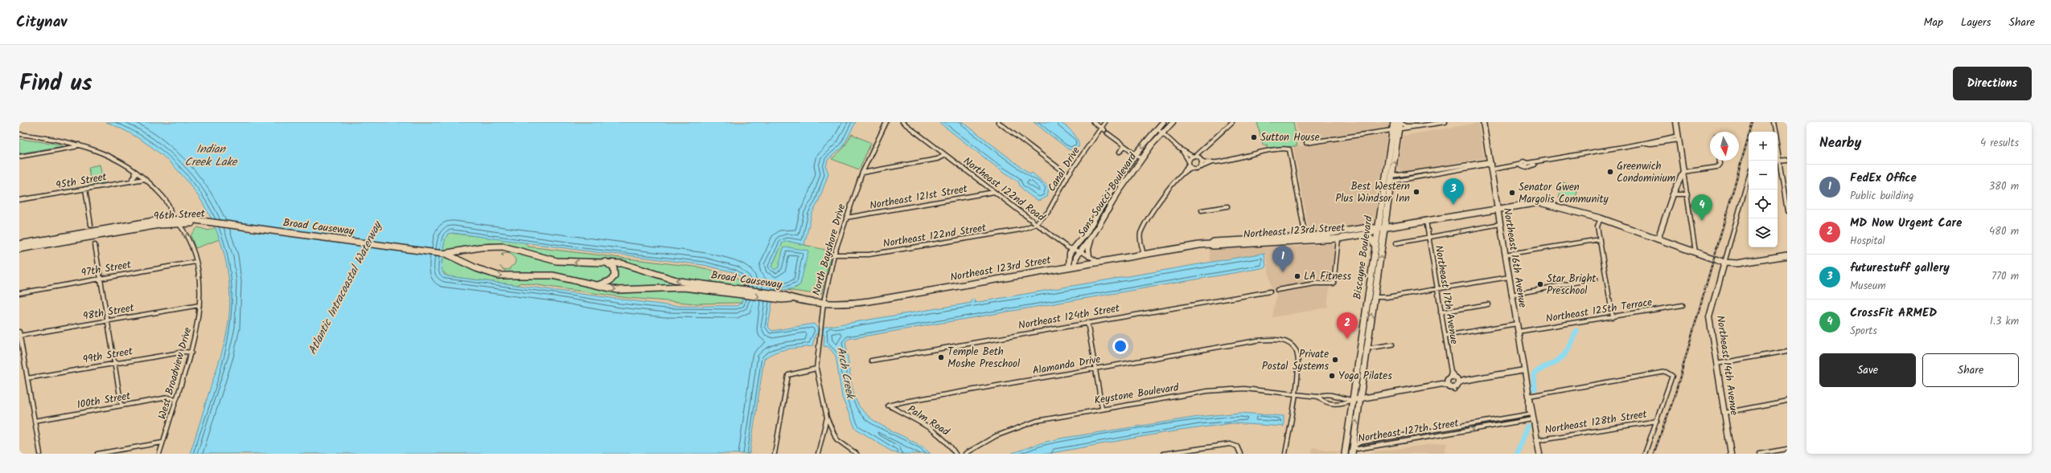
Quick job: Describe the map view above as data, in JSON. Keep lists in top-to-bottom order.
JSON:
{
  "streets": {
    "main road": [
      "96th Street",
      "Broad Causeway",
      "Northeast 123rd Street",
      "Biscayne Boulevard"
    ],
    "street": [
      "Canal Drive",
      "95th Street",
      "Northeast 122nd Road",
      "Sans Soucci Boulevard",
      "Northeast 121st Street",
      "Northeast 122nd Street",
      "North Bayshore Drive",
      "Northeast 16th Avenue",
      "97th Street",
      "Northeast 17th Avenue",
      "Northeast 125th Terrace",
      "98th Street",
      "Northeast 124th Street",
      "99th Street",
      "Alamanda Drive",
      "Northeast 14th Avenue",
      "West Broadview Drive",
      "Keystone Boulevard",
      "100th Street",
      "Palm Road",
      "Northeast 128th Street",
      "Northeast 127th Street"
    ]
  },
  "crossings": [
    ["Canal Drive", "Northeast 122nd Road"],
    ["Canal Drive", "Northeast 122nd Street"],
    ["Northeast 122nd Road", "Sans Soucci Boulevard"],
    ["Northeast 122nd Road", "Northeast 121st Street"],
    ["Northeast 122nd Road", "Northeast 123rd Street"],
    ["Northeast 122nd Road", "Northeast 122nd Street"],
    ["Sans Soucci Boulevard", "Northeast 123rd Street"],
    ["Northeast 121st Street", "North Bayshore Drive"],
    ["96th Street", "Broad Causeway"],
    ["96th Street", "West Broadview Drive"],
    ["Broad Causeway", "Northeast 123rd Street"],
    ["Northeast 123rd Street", "North Bayshore Drive"],
    ["Northeast 123rd Street", "Biscayne Boulevard"],
    ["Northeast 123rd Street", "Northeast 16th Avenue"],
    ["Northeast 123rd Street", "Northeast 17th Avenue"],
    ["Northeast 123rd Street", "Northeast 14th Avenue"],
    ["Northeast 122nd Street", "North Bayshore Drive"],
    ["Biscayne Boulevard", "Keystone Boulevard"],
    ["Biscayne Boulevard", "Northeast 127th Street"],
    ["Northeast 16th Avenue", "Northeast 125th Terrace"],
    ["Northeast 16th Avenue", "Northeast 128th Street"],
    ["Northeast 16th Avenue", "Northeast 127th Street"],
    ["97th Street", "West Broadview Drive"],
    ["98th Street", "West Broadview Drive"],
    ["99th Street", "West Broadview Drive"],
    ["Alamanda Drive", "Keystone Boulevard"],
    ["Alamanda Drive", "Palm Road"],
    ["West Broadview Drive", "100th Street"]
  ],
  "water": ["Indian Creek Lake", "Atlantic Intracoastal Waterway", "Arch Creek"],
  "places": [
    "Sutton House",
    "Greenwich Condominium",
    "Best Western Plus Windsor Inn",
    "Senator Gwen Margolis Community",
    "LA Fitness",
    "Star Bright Preschool",
    "Temple Beth Moshe Preschool",
    "Private Postal Systems",
    "Yoga Pilates"
  ],
  "north": "bottom",
  "page": {
    "header": "Citynav",
    "nav": ["Map", "Layers", "Share"],
    "title": "Find us",
    "buttons": [
      "Directions",
      ["Save", "Share"]
    ],
    "heading": ["Nearby", "4 results"],
    "map_buttons": ["+", "−"],
    "list": [
      {
        "mark": "1",
        "name": "FedEx Office",
        "note": "Public building",
        "value": "380 m"
      },
      {
        "mark": "2",
        "name": "MD Now Urgent Care",
        "note": "Hospital",
        "value": "480 m"
      },
      {
        "mark": "3",
        "name": "futurestuff gallery",
        "note": "Museum",
        "value": "770 m"
      },
      {
        "mark": "4",
        "name": "CrossFit ARMED",
        "note": "Sports",
        "value": "1.3 km"
      }
    ],
    "pins": [
      "3",
      "4",
      "1",
      "2"
    ]
  }
}
